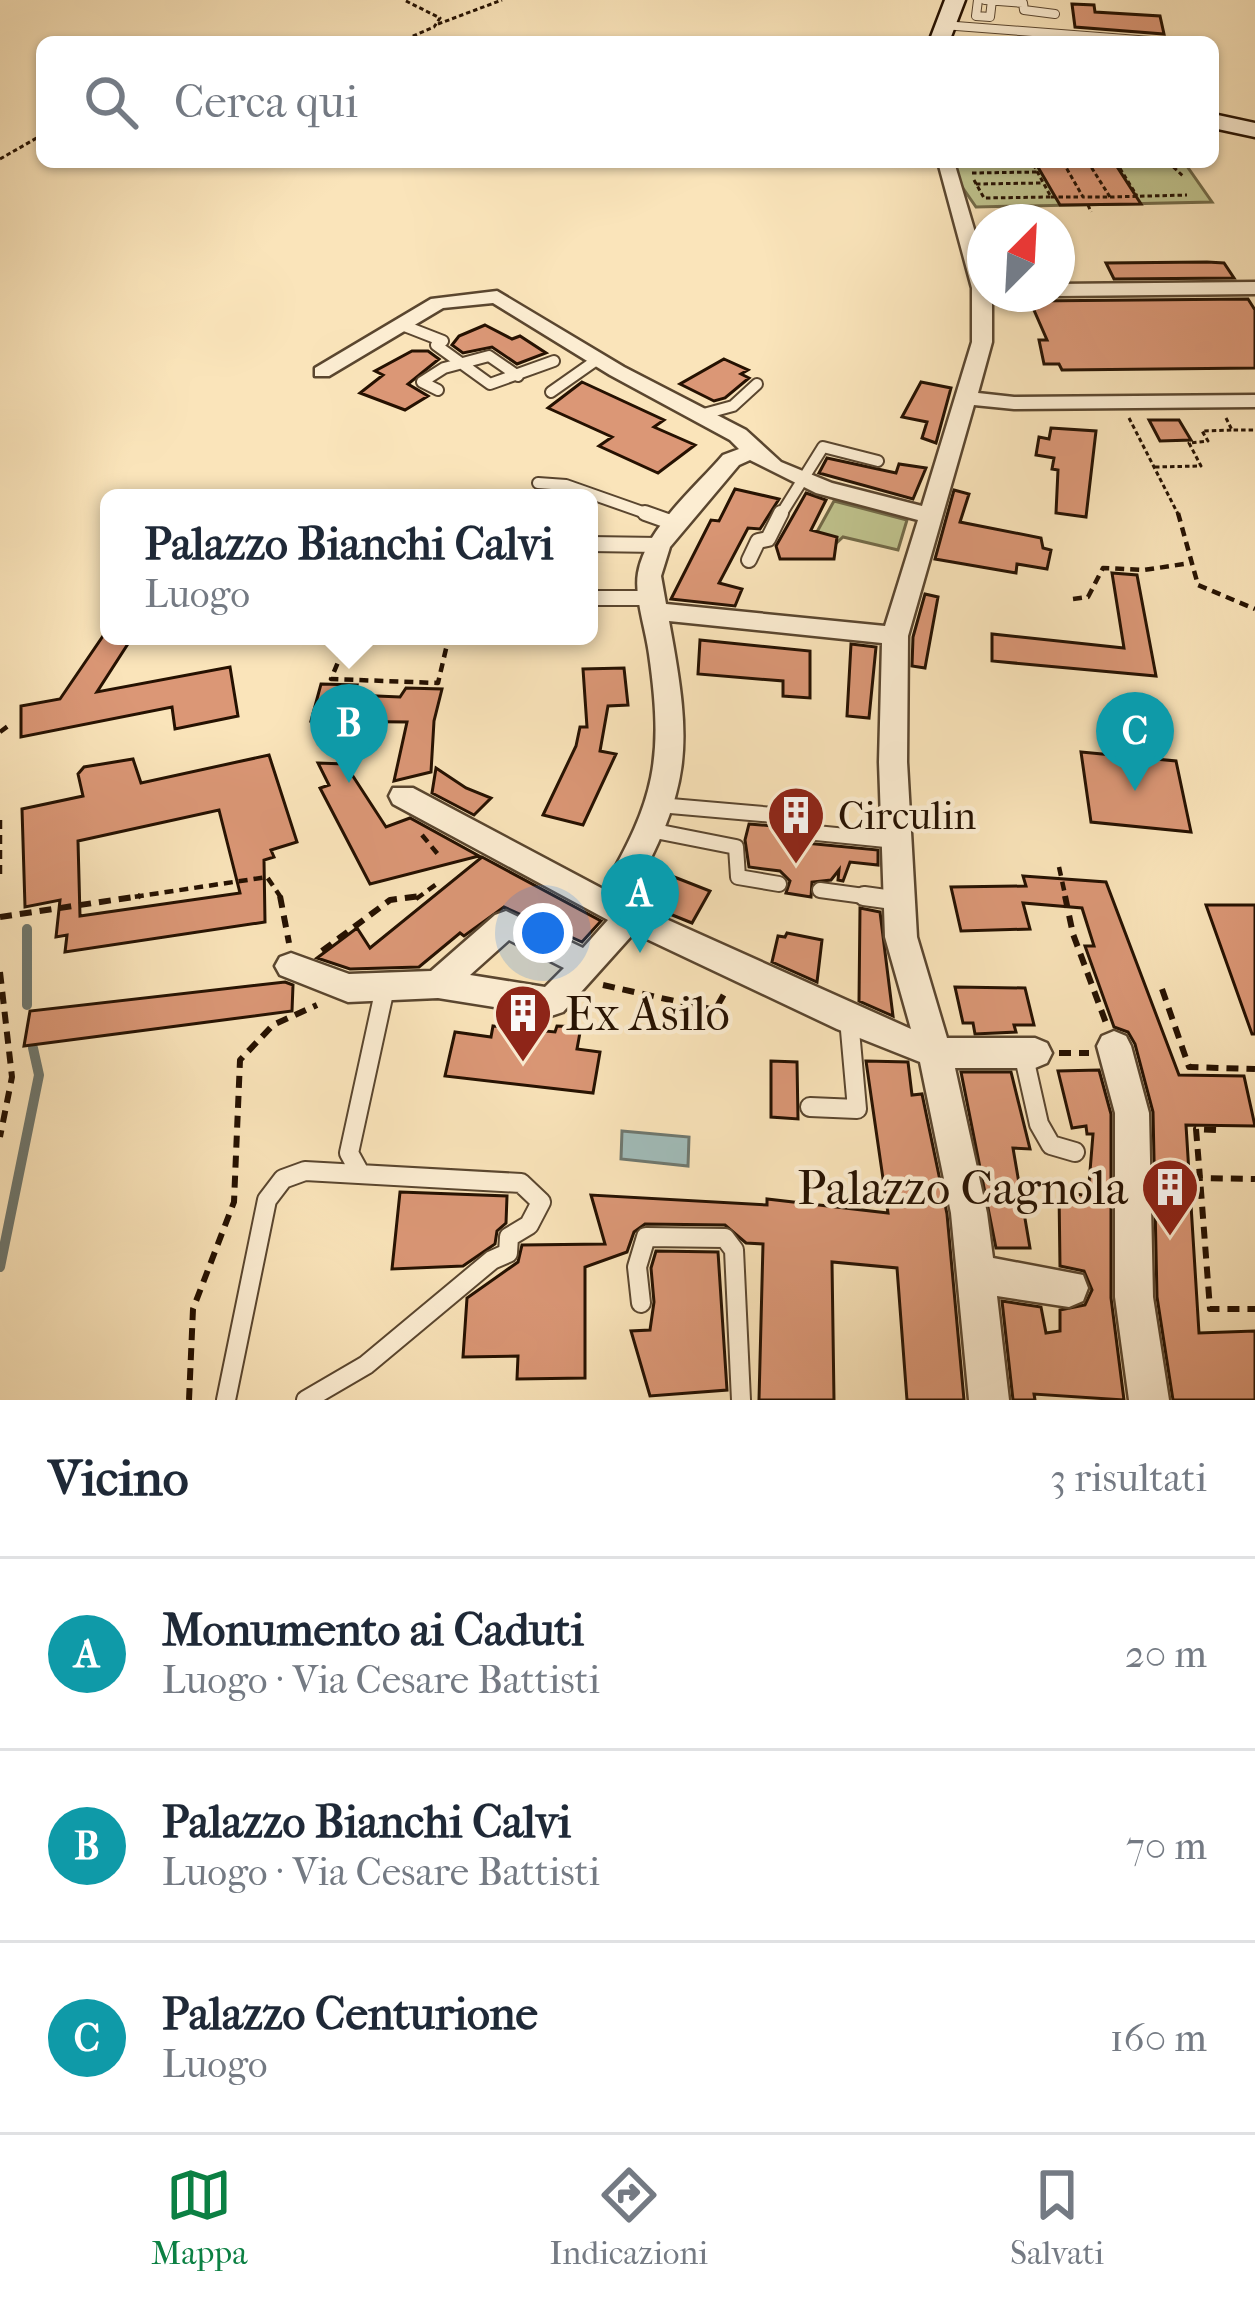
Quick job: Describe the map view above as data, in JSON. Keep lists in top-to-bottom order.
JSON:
{
  "places": {
    "building": ["Circulin", "Ex Asilo", "Palazzo Cagnola"]
  },
  "north": "top right",
  "page": {
    "search": "Cerca qui",
    "popup": ["Palazzo Bianchi Calvi", "Luogo"],
    "pins": ["B", "C", "A"],
    "heading": ["Vicino", "3 risultati"],
    "list": [
      {
        "mark": "A",
        "name": "Monumento ai Caduti",
        "note": "Luogo · Via Cesare Battisti",
        "value": "20 m"
      },
      {
        "mark": "B",
        "name": "Palazzo Bianchi Calvi",
        "note": "Luogo · Via Cesare Battisti",
        "value": "70 m"
      },
      {
        "mark": "C",
        "name": "Palazzo Centurione",
        "note": "Luogo",
        "value": "160 m"
      }
    ],
    "nav": ["Mappa", "Indicazioni", "Salvati"]
  }
}
